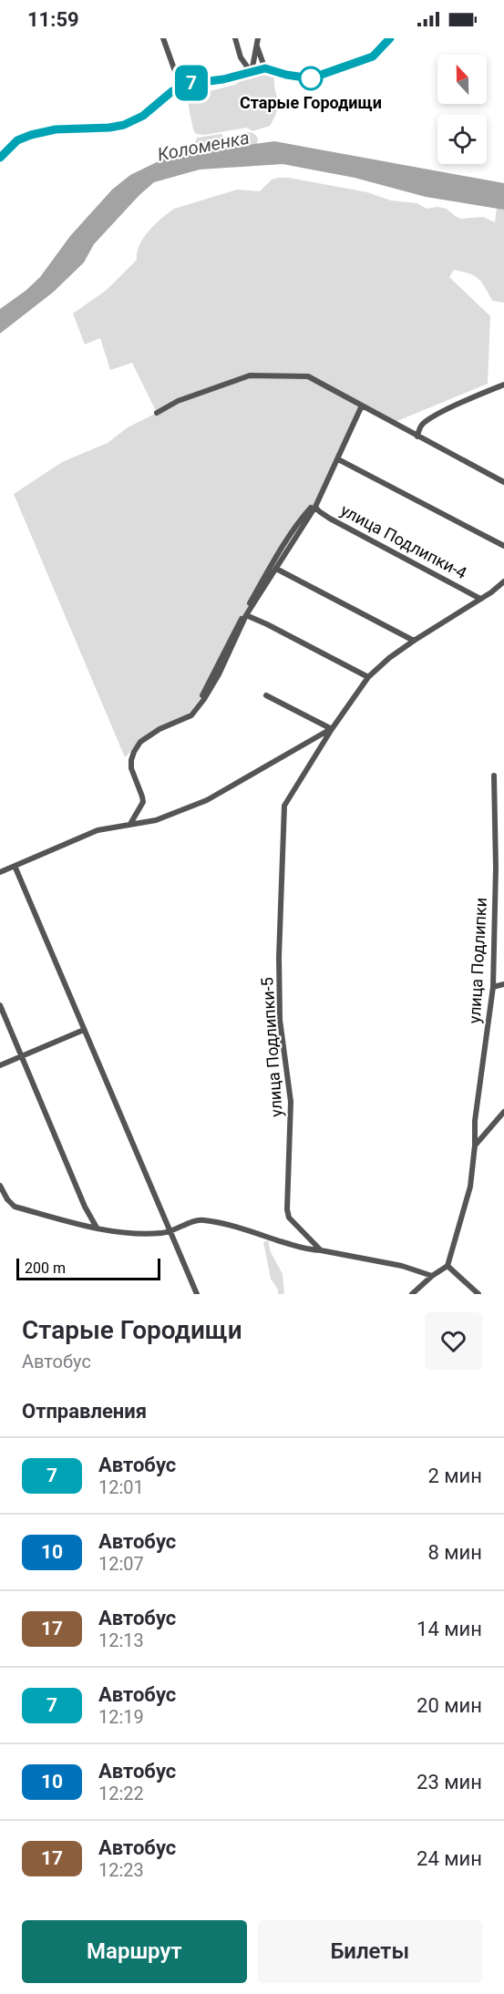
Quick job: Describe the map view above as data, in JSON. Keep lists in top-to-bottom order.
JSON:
{
  "streets": {
    "street": ["улица Подлипки-4", "улица Подлипки", "улица Подлипки-5"]
  },
  "crossings": [
    ["улица Подлипки-4", "улица Подлипки-5"]
  ],
  "water": ["Коломенка"],
  "places": ["Старые Городищи"],
  "lines": ["bus line 7"],
  "scale_bar": "200 m",
  "north": "top",
  "page": {
    "status": "11:59",
    "on_map": "7",
    "scale": "200 m",
    "heading": [
      ["Старые Городищи", "Автобус"],
      "Отправления"
    ],
    "list": [
      {
        "mark": "7",
        "name": "Автобус",
        "note": "12:01",
        "value": "2 мин"
      },
      {
        "mark": "10",
        "name": "Автобус",
        "note": "12:07",
        "value": "8 мин"
      },
      {
        "mark": "17",
        "name": "Автобус",
        "note": "12:13",
        "value": "14 мин"
      },
      {
        "mark": "7",
        "name": "Автобус",
        "note": "12:19",
        "value": "20 мин"
      },
      {
        "mark": "10",
        "name": "Автобус",
        "note": "12:22",
        "value": "23 мин"
      },
      {
        "mark": "17",
        "name": "Автобус",
        "note": "12:23",
        "value": "24 мин"
      }
    ],
    "buttons": ["Маршрут", "Билеты"]
  }
}
